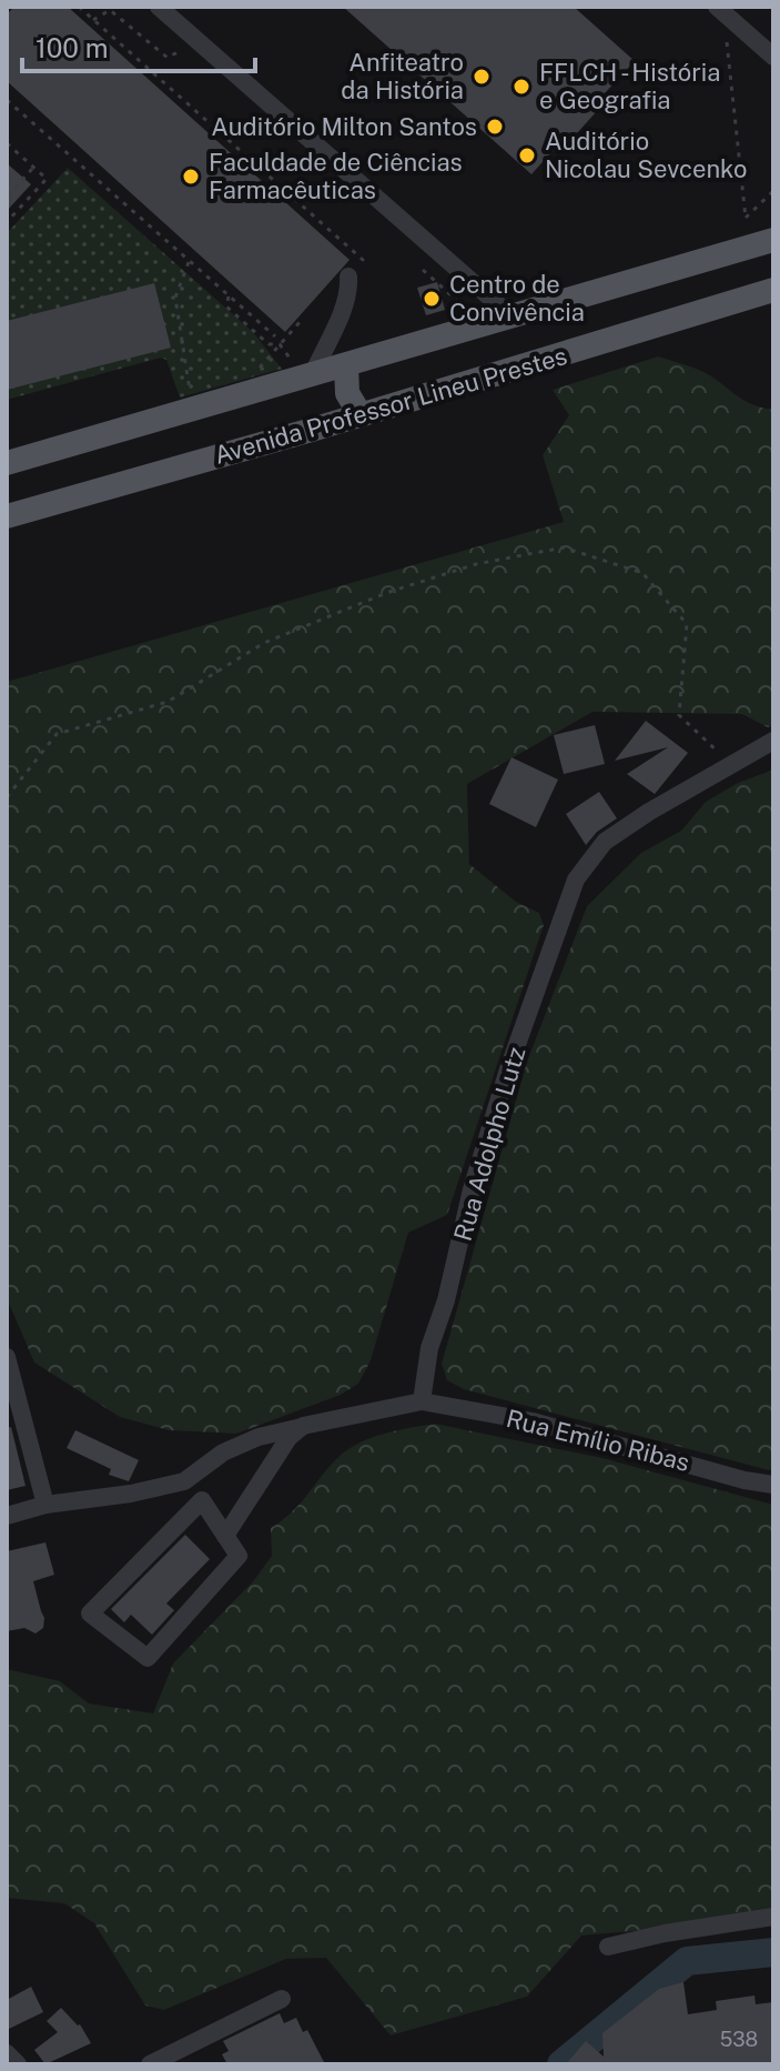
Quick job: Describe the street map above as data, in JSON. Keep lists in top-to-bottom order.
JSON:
{
  "streets": {
    "main road": ["Avenida Professor Lineu Prestes"],
    "street": ["Rua Adolpho Lutz", "Rua Emílio Ribas"]
  },
  "crossings": [
    ["Rua Adolpho Lutz", "Rua Emílio Ribas"]
  ],
  "places": [
    "Anfiteatro da História",
    "FFLCH - História e Geografia",
    "Auditório Milton Santos",
    "Auditório Nicolau Sevcenko",
    "Faculdade de Ciências Farmacêuticas",
    "Centro de Convivência"
  ],
  "house_numbers": ["538"],
  "scale_bar": "100 m"
}
